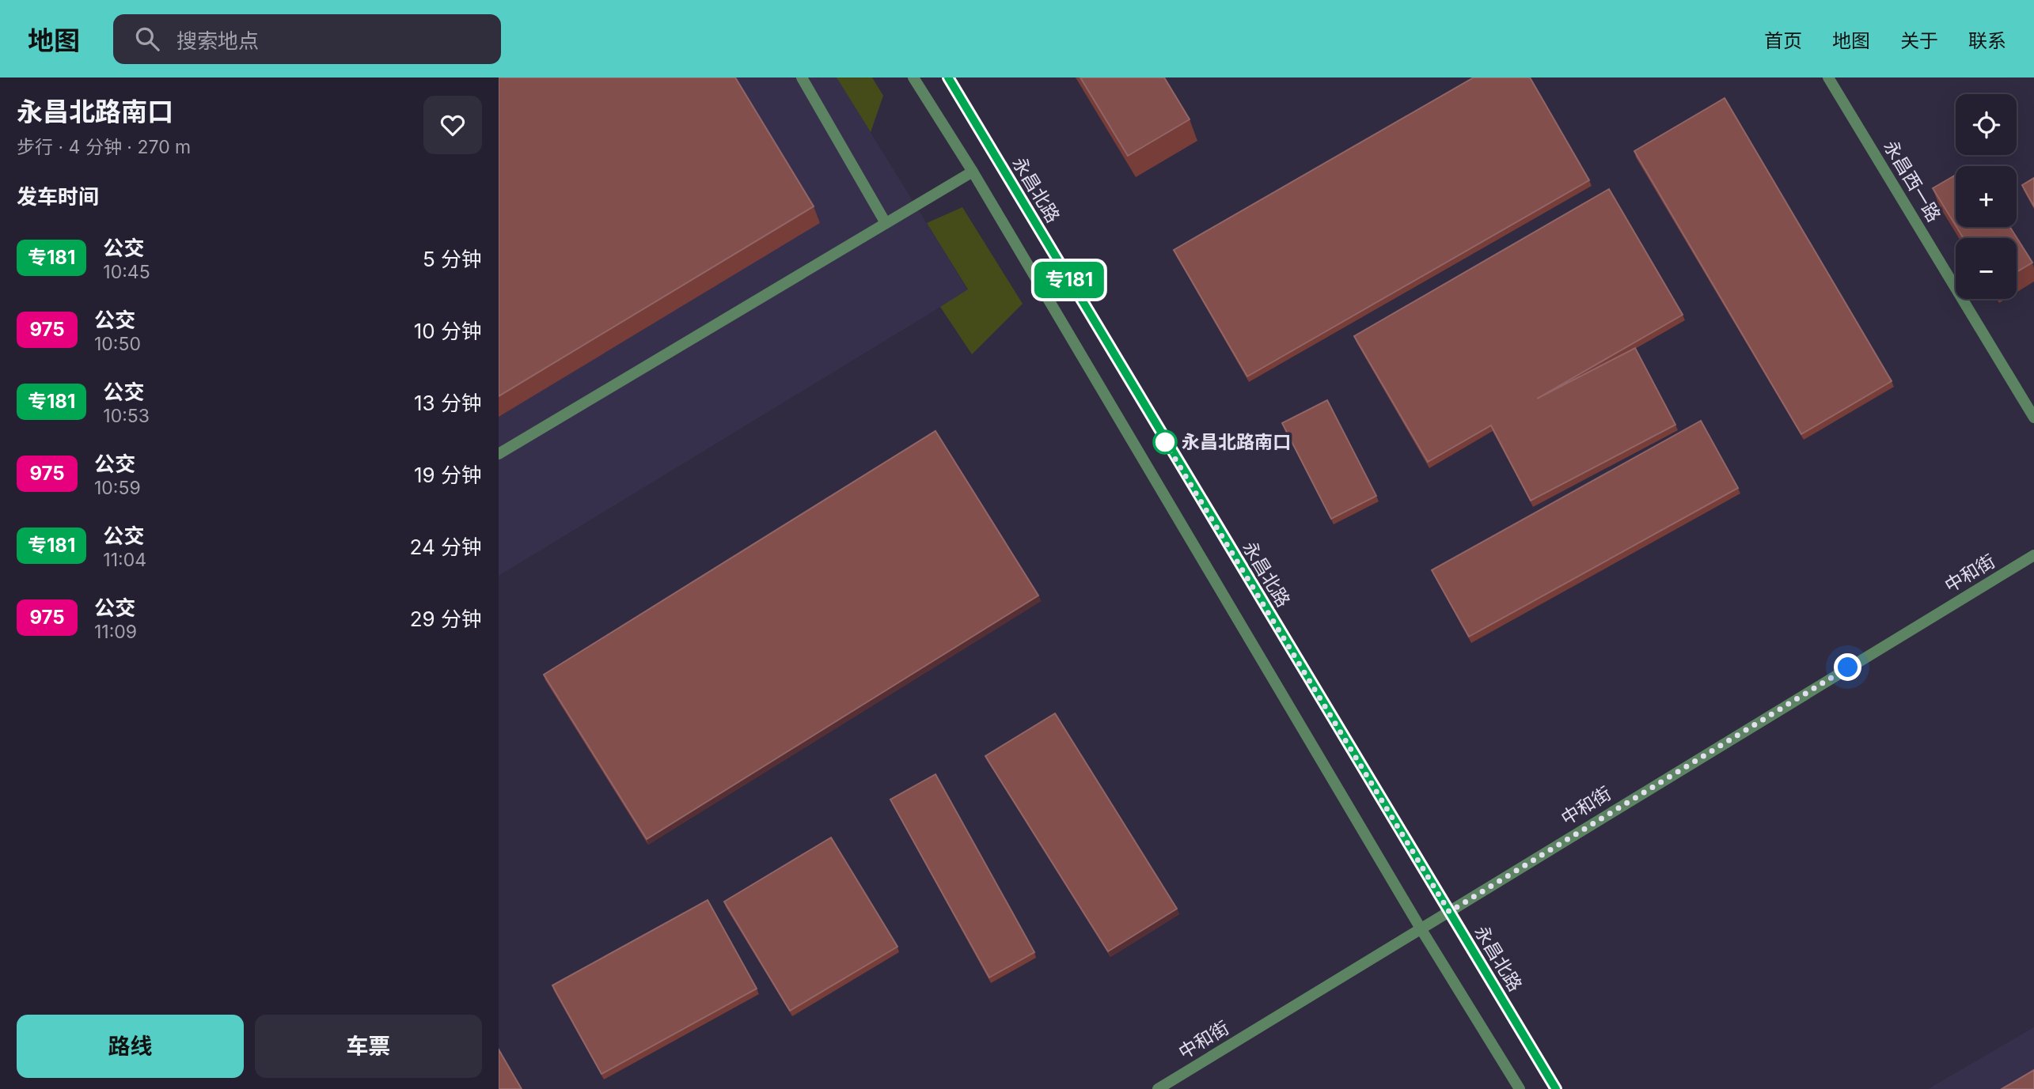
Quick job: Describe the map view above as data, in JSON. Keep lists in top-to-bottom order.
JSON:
{
  "streets": {
    "street": ["永昌西一路", "永昌北路", "中和街"]
  },
  "crossings": [
    ["永昌北路", "中和街"]
  ],
  "places": ["永昌北路南口"],
  "lines": ["bus line 专181"],
  "page": {
    "header": "地图",
    "search": "搜索地点",
    "nav": [
      "首页",
      "地图",
      "关于",
      "联系"
    ],
    "heading": [
      ["永昌北路南口", "步行 · 4 分钟 · 270 m"],
      "发车时间"
    ],
    "on_map": "专181",
    "map_buttons": ["+", "−"],
    "list": [
      {
        "mark": "专181",
        "name": "公交",
        "note": "10:45",
        "value": "5 分钟"
      },
      {
        "mark": "975",
        "name": "公交",
        "note": "10:50",
        "value": "10 分钟"
      },
      {
        "mark": "专181",
        "name": "公交",
        "note": "10:53",
        "value": "13 分钟"
      },
      {
        "mark": "975",
        "name": "公交",
        "note": "10:59",
        "value": "19 分钟"
      },
      {
        "mark": "专181",
        "name": "公交",
        "note": "11:04",
        "value": "24 分钟"
      },
      {
        "mark": "975",
        "name": "公交",
        "note": "11:09",
        "value": "29 分钟"
      }
    ],
    "buttons": ["路线", "车票"]
  }
}
